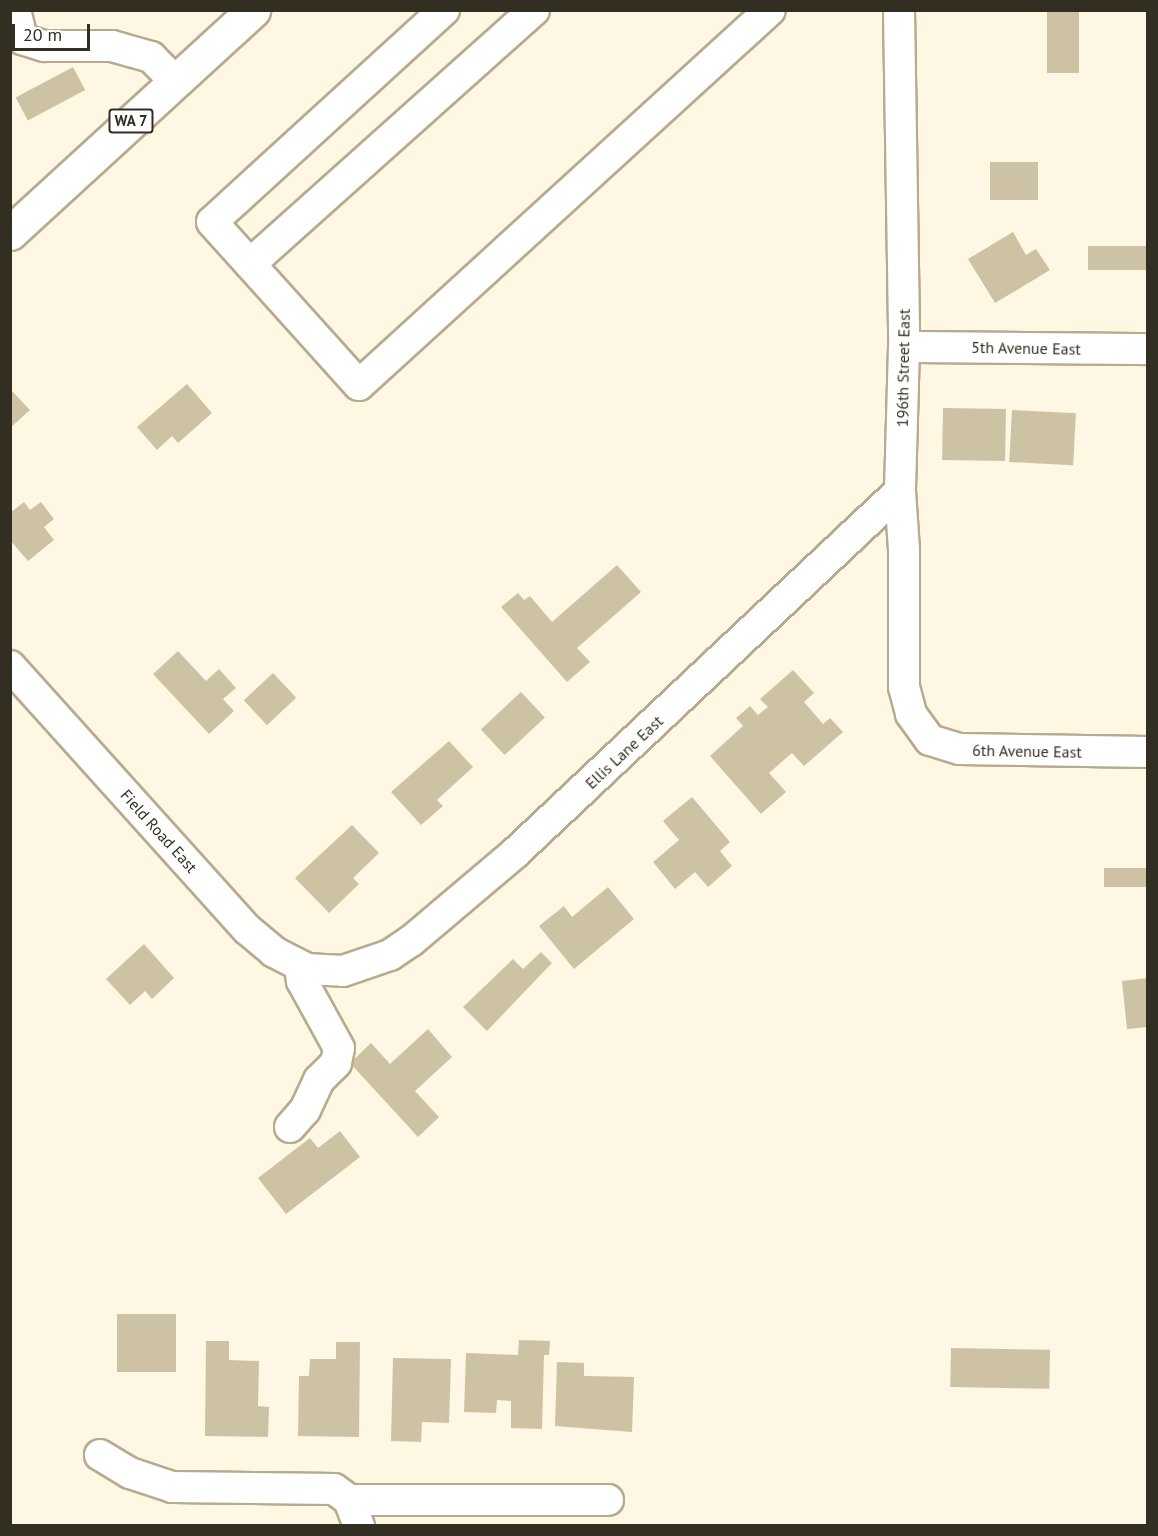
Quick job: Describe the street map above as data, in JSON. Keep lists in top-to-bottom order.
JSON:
{
  "streets": {
    "main road": ["WA 7"],
    "street": [
      "5th Avenue East",
      "196th Street East",
      "6th Avenue East",
      "Ellis Lane East",
      "Field Road East"
    ]
  },
  "crossings": [
    ["5th Avenue East", "196th Street East"],
    ["196th Street East", "6th Avenue East"],
    ["196th Street East", "Ellis Lane East"],
    ["Ellis Lane East", "Field Road East"]
  ],
  "scale_bar": "20 m"
}
